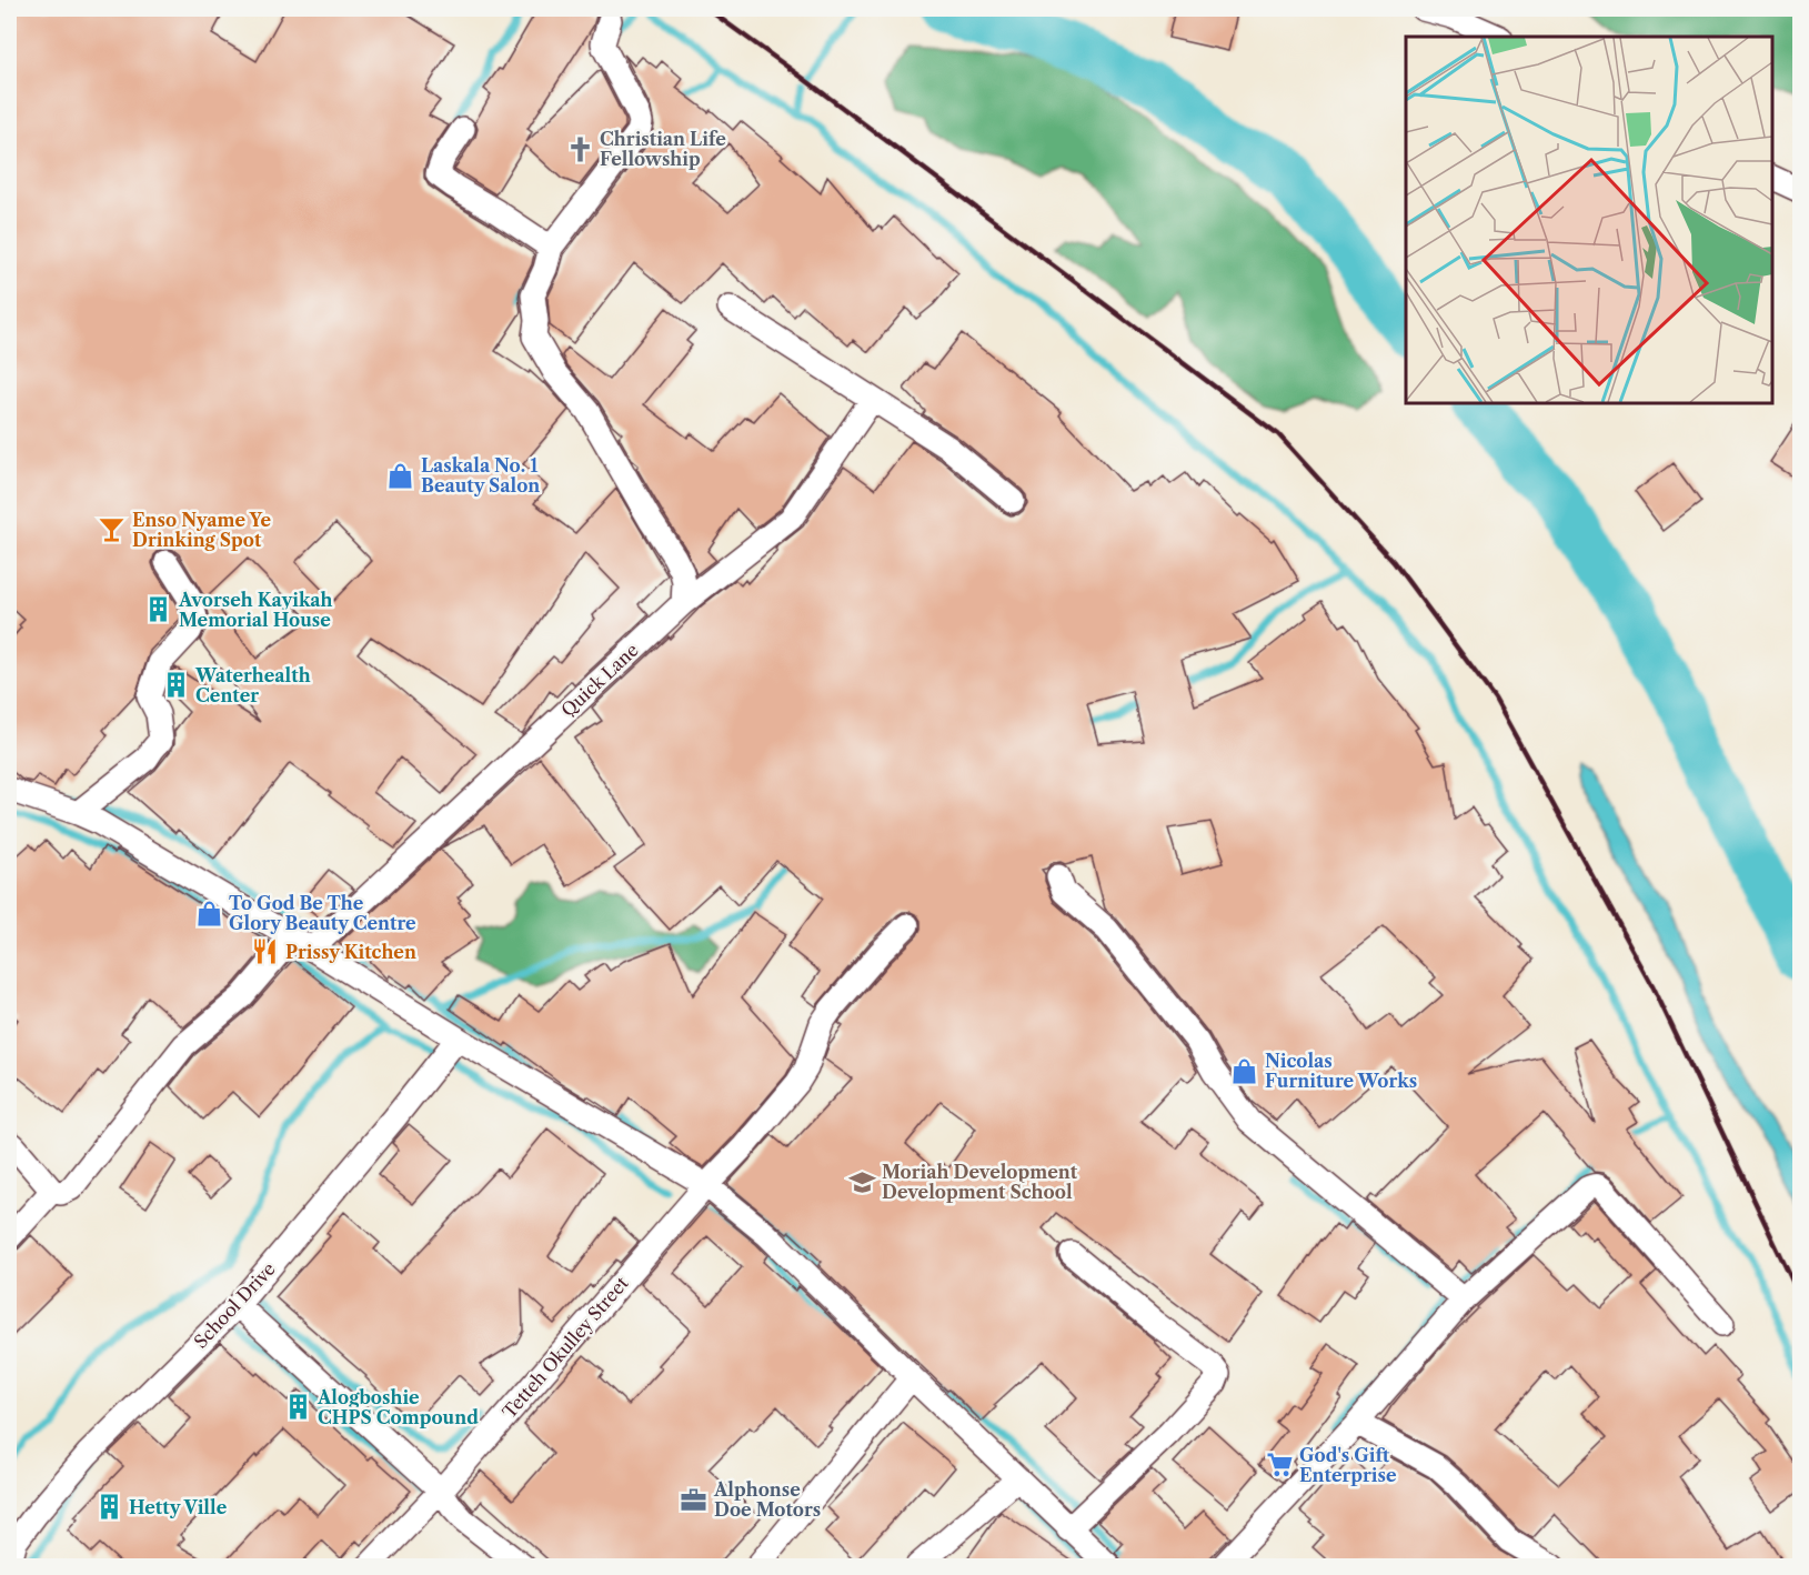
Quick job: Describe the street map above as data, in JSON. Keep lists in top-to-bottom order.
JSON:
{
  "streets": {
    "street": ["Quick Lane", "School Drive", "Tetteh Okulley Street"]
  },
  "places": {
    "church": ["Christian Life Fellowship"],
    "shop": ["Laskala No. 1 Beauty Salon", "To God Be The Glory Beauty Centre", "Nicolas Furniture Works"],
    "bar": ["Enso Nyame Ye Drinking Spot"],
    "building": [
      "Avorseh Kayikah Memorial House",
      "Waterhealth Center",
      "Alogboshie CHPS Compound",
      "Hetty Ville"
    ],
    "restaurant": ["Prissy Kitchen"],
    "school or university": ["Moriah Development Development School"],
    "supermarket": ["God's Gift Enterprise"],
    "office": ["Alphonse Doe Motors"]
  }
}
